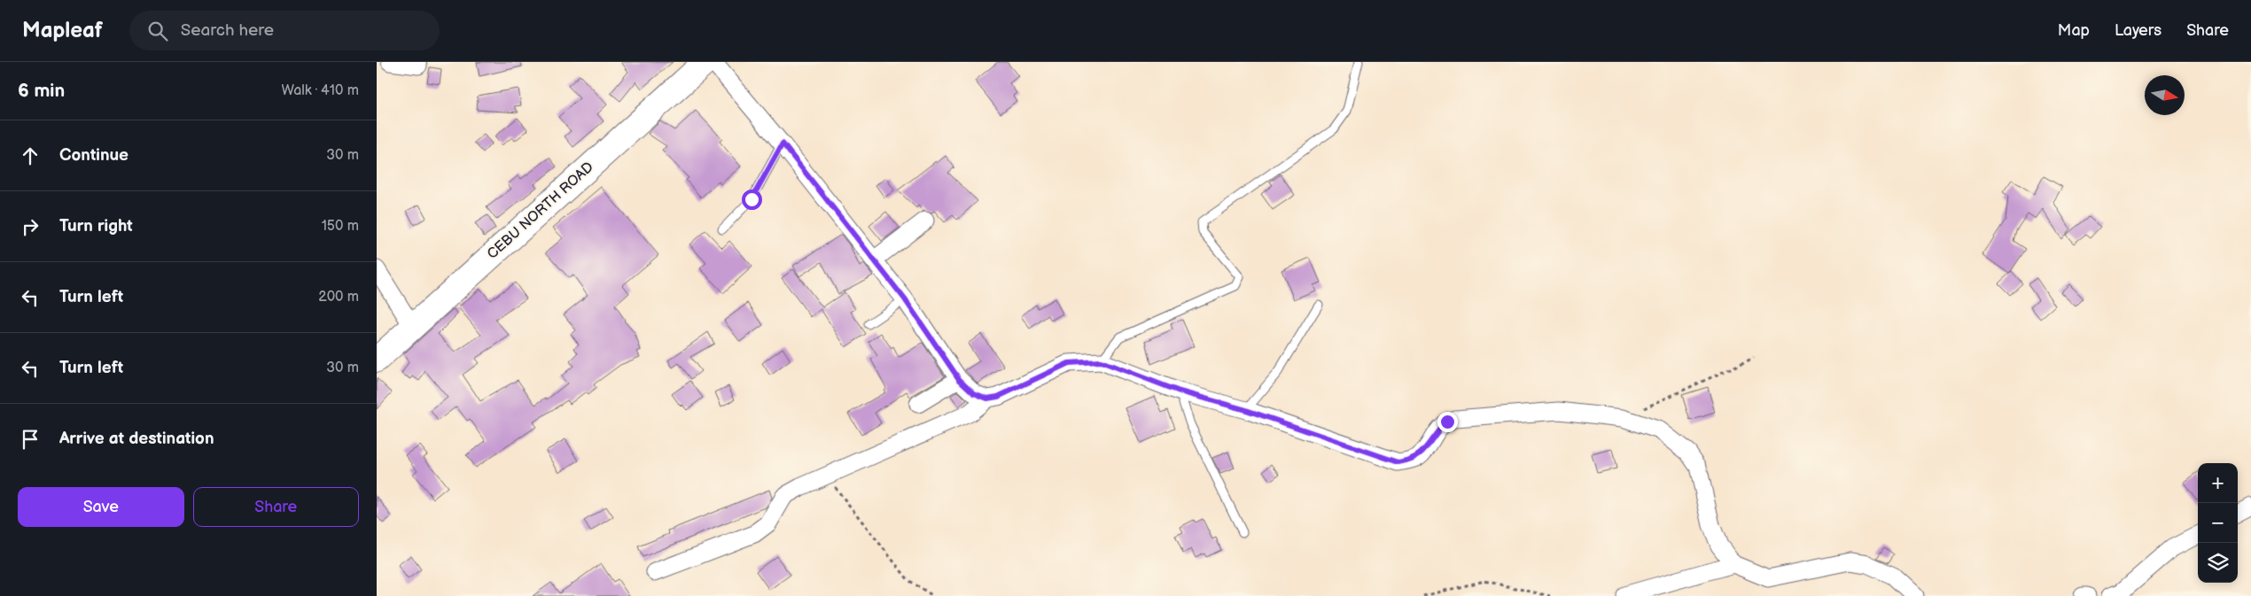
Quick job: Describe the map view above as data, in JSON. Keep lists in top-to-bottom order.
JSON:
{
  "streets": {
    "highway": ["CEBU NORTH ROAD"]
  },
  "north": "right",
  "page": {
    "header": "Mapleaf",
    "search": "Search here",
    "nav": ["Map", "Layers", "Share"],
    "heading": ["6 min", "Walk · 410 m"],
    "list": [
      ["Continue", "30 m"],
      ["Turn right", "150 m"],
      ["Turn left", "200 m"],
      ["Turn left", "30 m"],
      "Arrive at destination"
    ],
    "map_buttons": ["+", "−"],
    "buttons": ["Save", "Share"]
  }
}
